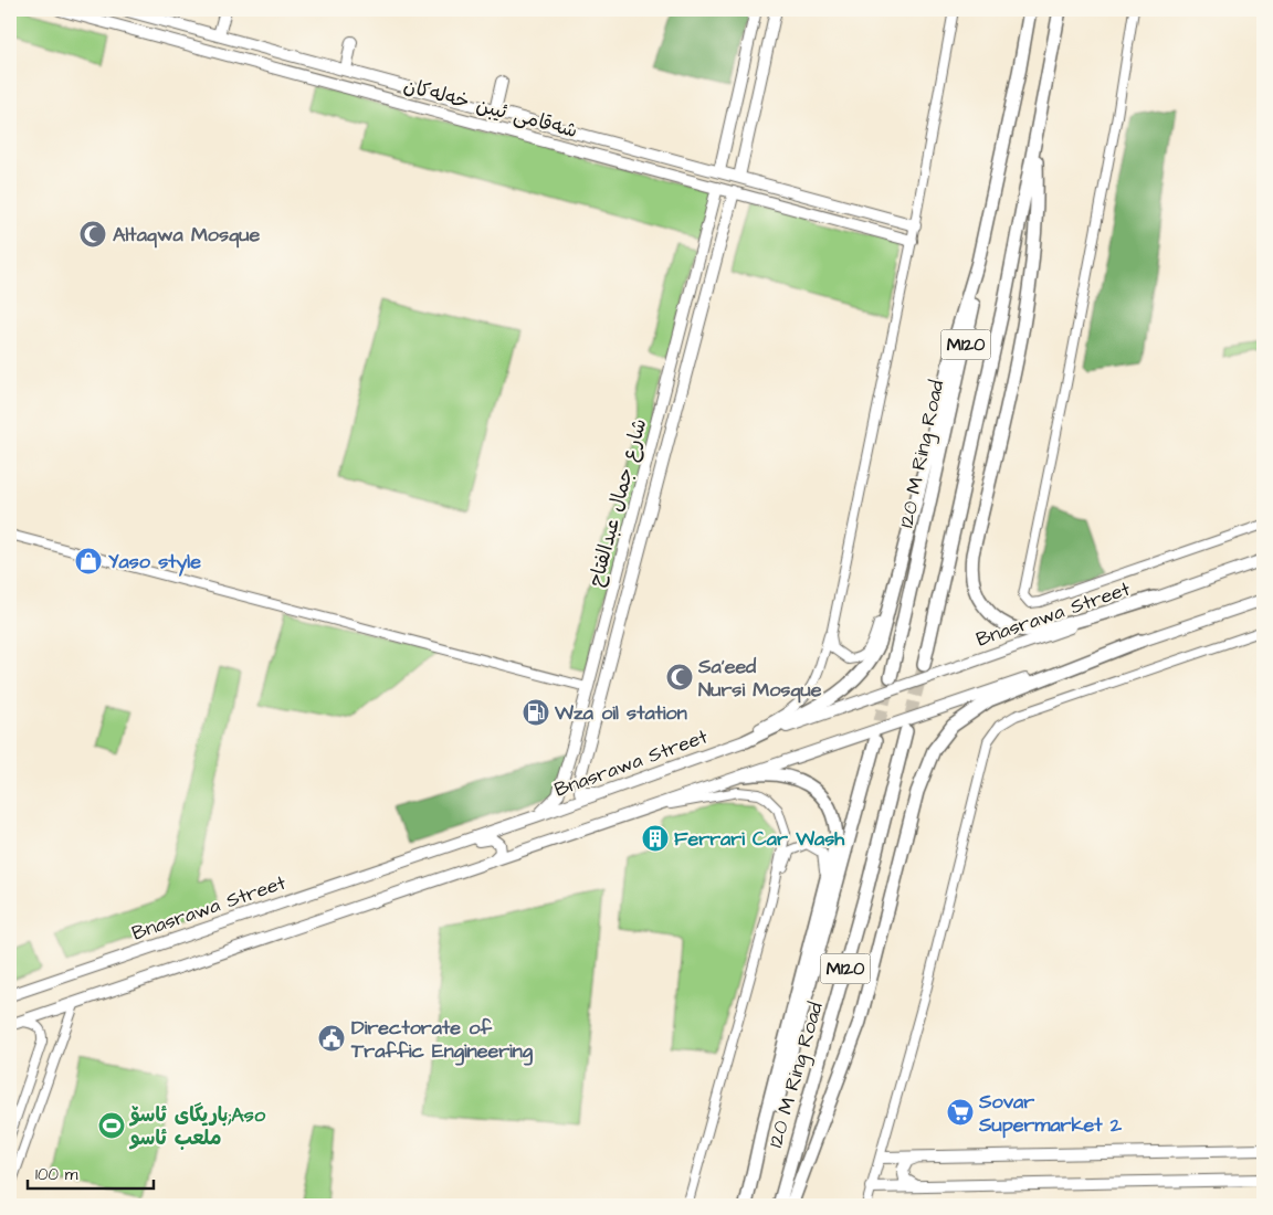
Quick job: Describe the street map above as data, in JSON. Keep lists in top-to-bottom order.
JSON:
{
  "streets": {
    "highway": ["M120", "120 M Ring Road"],
    "main road": ["شەقامی ئیبن خەلەکان", "شارع جمال عبدالفتاح", "Bnasrawa Street"]
  },
  "crossings": [
    ["شەقامی ئیبن خەلەکان", "شارع جمال عبدالفتاح"],
    ["شارع جمال عبدالفتاح", "Bnasrawa Street"]
  ],
  "places": {
    "mosque": ["Altaqwa Mosque", "Sa'eed Nursi Mosque"],
    "shop": ["Yaso style"],
    "fuel station": ["Wza oil station"],
    "building": ["Ferrari Car Wash"],
    "public building": ["Directorate of Traffic Engineering"],
    "supermarket": ["Sovar Supermarket 2"],
    "sports": ["یاریگای ئاسۆ;Aso ملعب ئاسو"]
  },
  "scale_bar": "100 m"
}
